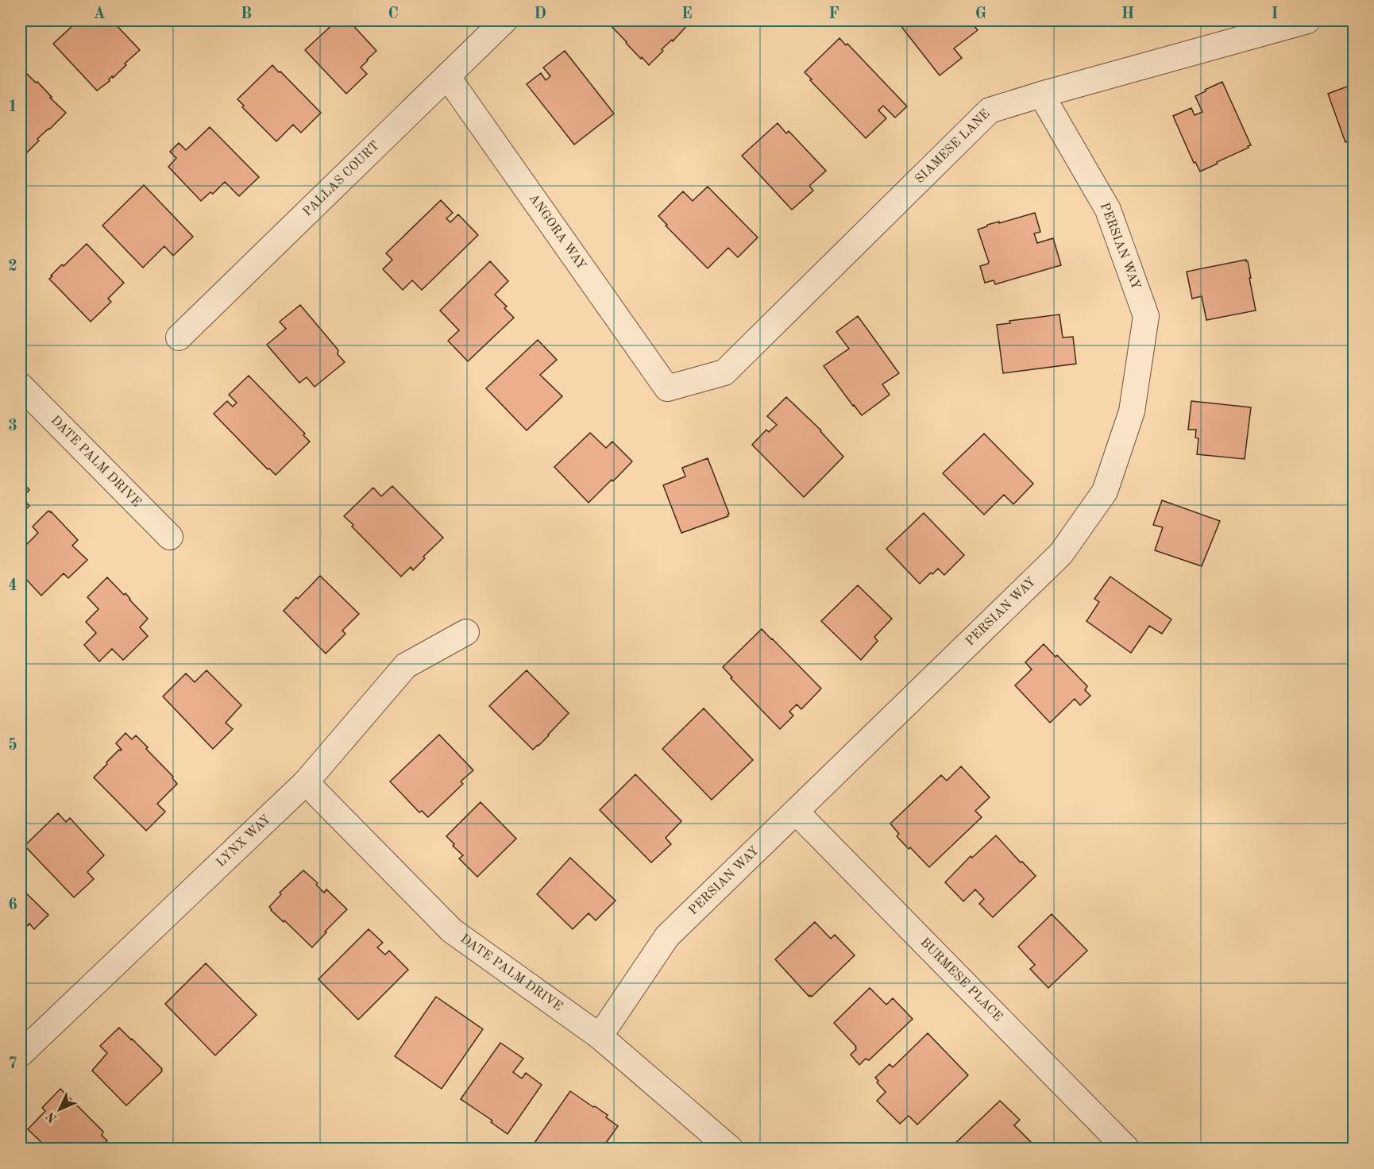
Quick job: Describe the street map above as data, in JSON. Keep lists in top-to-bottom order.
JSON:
{
  "streets": {
    "street": [
      "SIAMESE LANE",
      "PALLAS COURT",
      "ANGORA WAY",
      "PERSIAN WAY",
      "DATE PALM DRIVE",
      "LYNX WAY",
      "BURMESE PLACE"
    ]
  },
  "crossings": [
    ["SIAMESE LANE", "ANGORA WAY"],
    ["SIAMESE LANE", "PERSIAN WAY"],
    ["PALLAS COURT", "ANGORA WAY"],
    ["PERSIAN WAY", "DATE PALM DRIVE"],
    ["PERSIAN WAY", "BURMESE PLACE"],
    ["DATE PALM DRIVE", "LYNX WAY"]
  ],
  "north": "bottom left",
  "grid": {
    "columns": [
      "A",
      "B",
      "C",
      "D",
      "E",
      "F",
      "G",
      "H",
      "I"
    ],
    "rows": [
      "1",
      "2",
      "3",
      "4",
      "5",
      "6",
      "7"
    ]
  }
}
